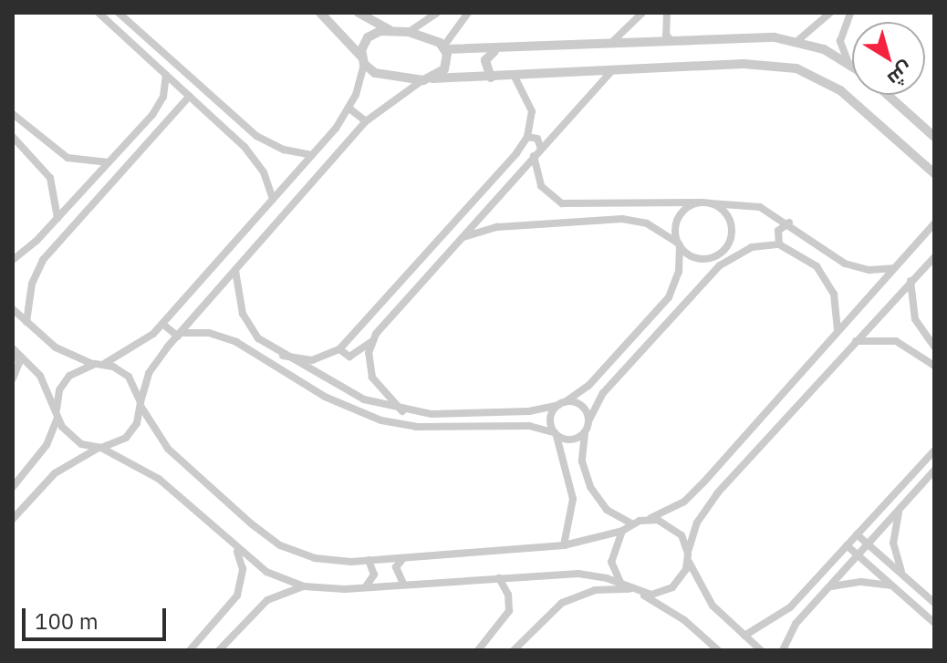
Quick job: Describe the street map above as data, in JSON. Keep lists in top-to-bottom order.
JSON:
{
  "scale_bar": "100 m",
  "north": "bottom right"
}
